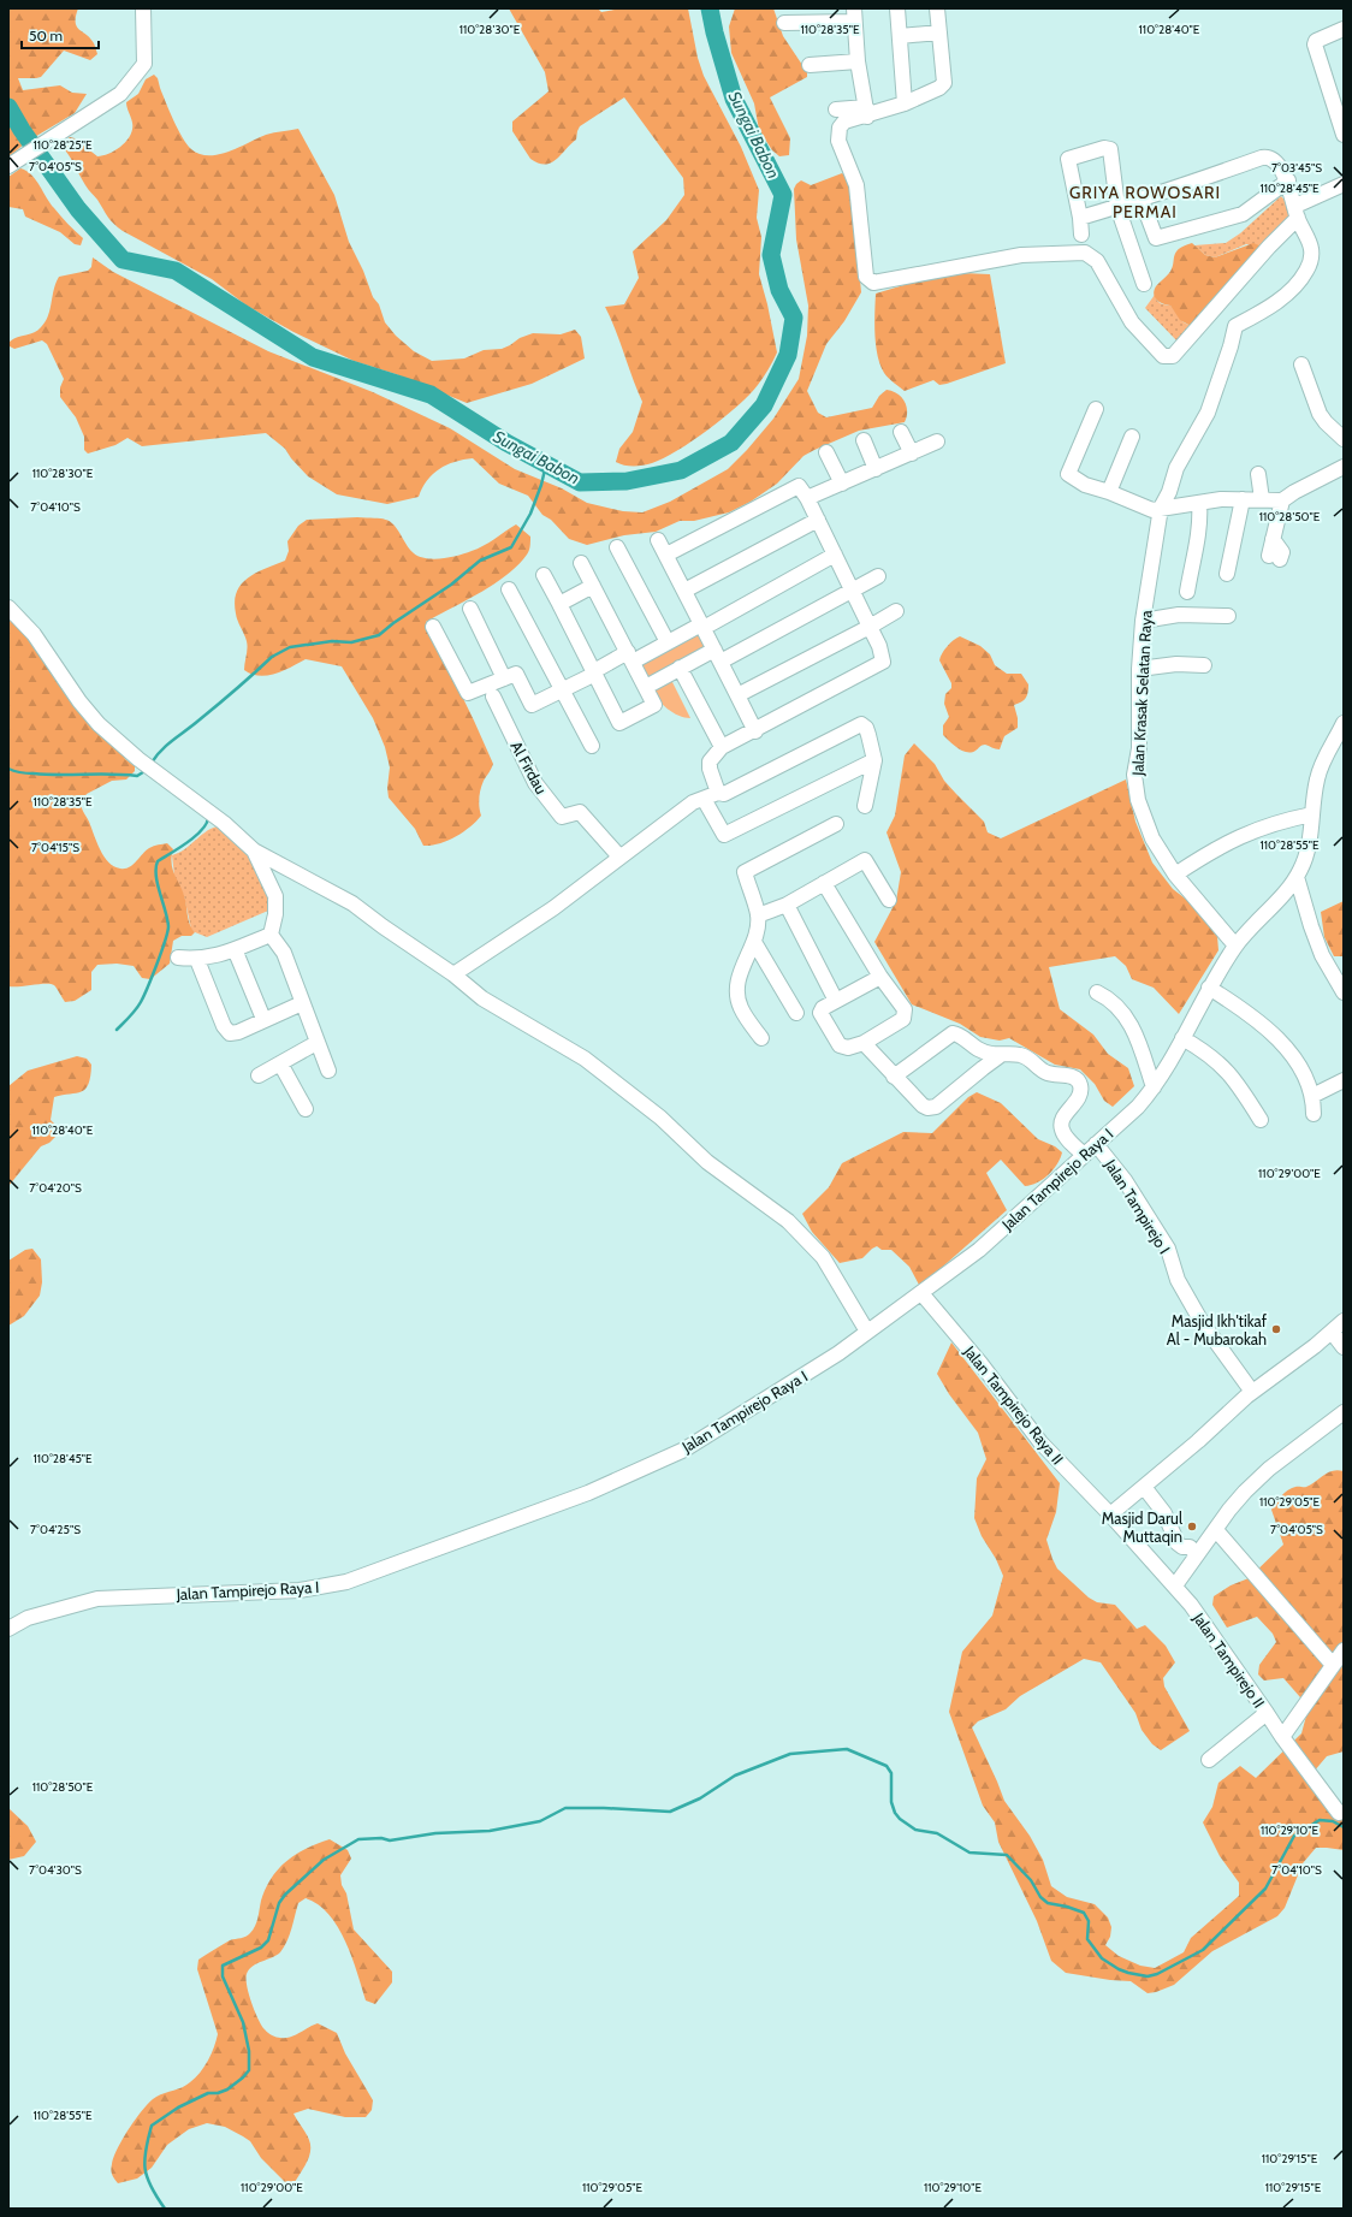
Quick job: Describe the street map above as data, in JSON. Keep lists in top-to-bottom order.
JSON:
{
  "streets": {
    "street": [
      "Jalan Krasak Selatan Raya",
      "Al Firdau",
      "Jalan Tampirejo Raya I",
      "Jalan Tampirejo I",
      "Jalan Tampirejo Raya II",
      "Jalan Tampirejo II"
    ]
  },
  "crossings": [
    ["Jalan Krasak Selatan Raya", "Jalan Tampirejo Raya I"],
    ["Jalan Tampirejo Raya I", "Jalan Tampirejo I"],
    ["Jalan Tampirejo Raya I", "Jalan Tampirejo Raya II"],
    ["Jalan Tampirejo Raya II", "Jalan Tampirejo II"]
  ],
  "districts": ["GRIYA ROWOSARI PERMAI"],
  "water": ["Sungai Babon"],
  "places": ["Masjid Ikh'tikaf Al - Mubarokah", "Masjid Darul Muttaqin"],
  "scale_bar": "50 m",
  "coordinates": [
    "110°28'30\"E",
    "110°28'35\"E",
    "110°28'40\"E",
    "110°28'25\"E",
    "7°04'05\"S",
    "7°03'45\"S",
    "110°28'45\"E",
    "7°04'10\"S",
    "110°28'50\"E",
    "110°28'55\"E",
    "7°04'15\"S",
    "110°29'00\"E",
    "7°04'20\"S",
    "110°29'05\"E",
    "7°04'25\"S",
    "110°29'10\"E",
    "7°04'30\"S",
    "110°29'15\"E"
  ]
}
